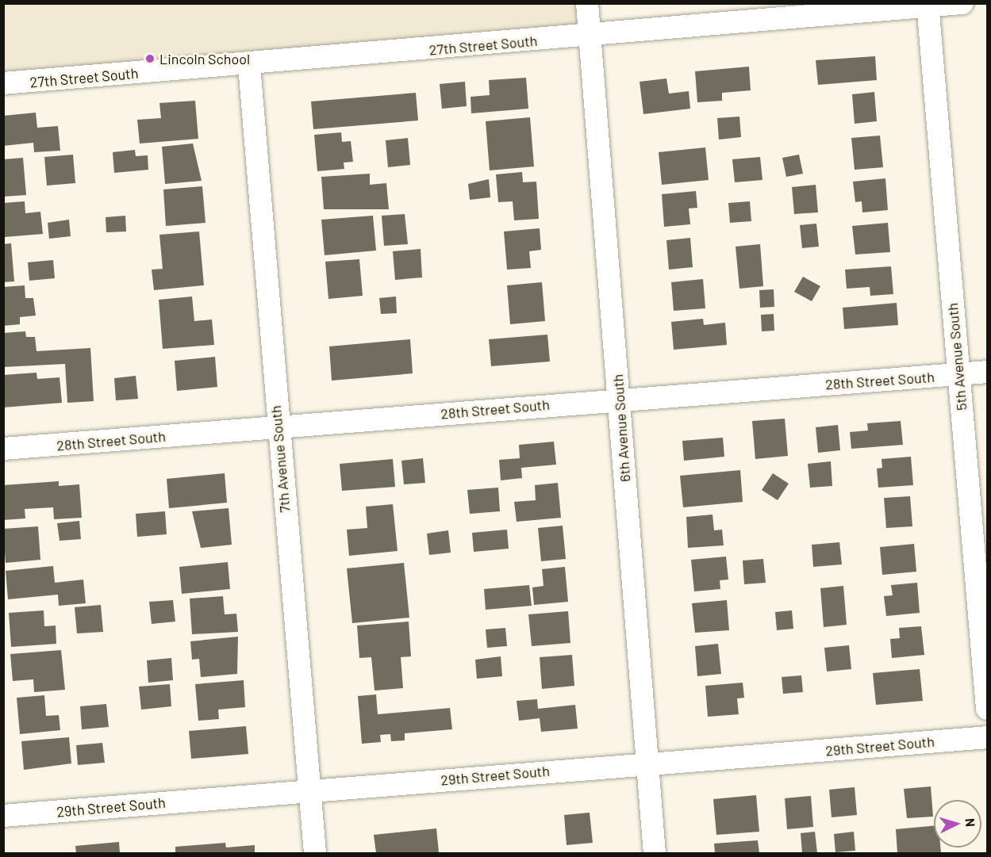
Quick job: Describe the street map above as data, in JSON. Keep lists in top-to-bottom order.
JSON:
{
  "streets": {
    "street": [
      "27th Street South",
      "5th Avenue South",
      "28th Street South",
      "6th Avenue South",
      "7th Avenue South",
      "29th Street South"
    ]
  },
  "crossings": [
    ["27th Street South", "5th Avenue South"],
    ["27th Street South", "6th Avenue South"],
    ["27th Street South", "7th Avenue South"],
    ["5th Avenue South", "28th Street South"],
    ["28th Street South", "6th Avenue South"],
    ["28th Street South", "7th Avenue South"],
    ["6th Avenue South", "29th Street South"],
    ["7th Avenue South", "29th Street South"]
  ],
  "places": ["Lincoln School"],
  "north": "right"
}
